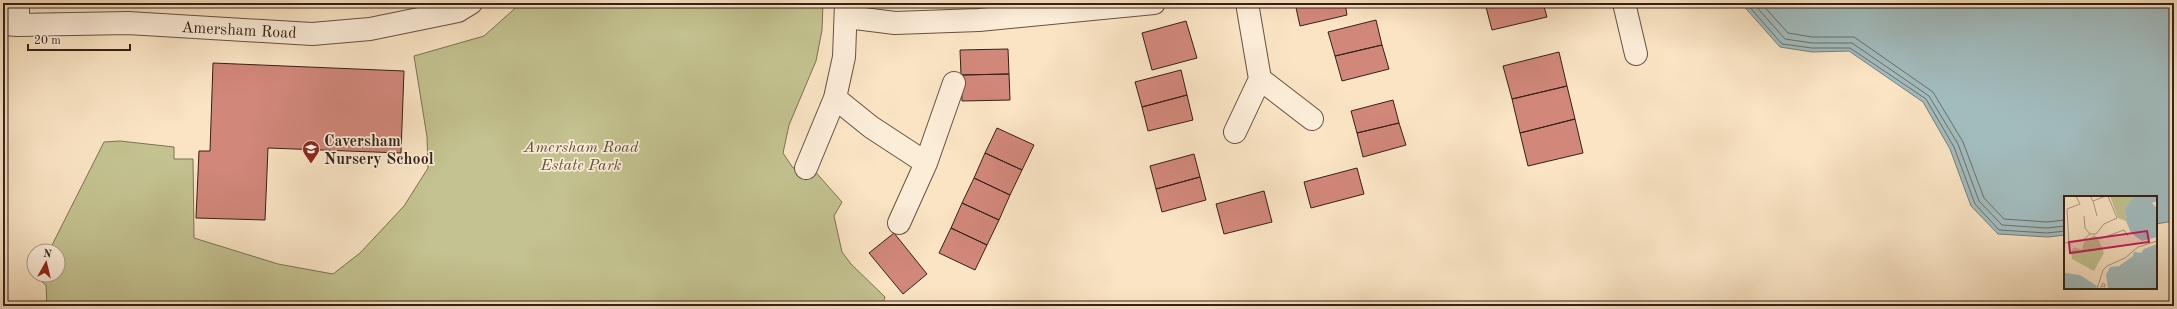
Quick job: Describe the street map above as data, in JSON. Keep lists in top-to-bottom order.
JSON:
{
  "streets": {
    "street": ["Amersham Road"]
  },
  "parks": ["Amersham Road Estate Park"],
  "places": {
    "school or university": ["Caversham Nursery School"]
  },
  "scale_bar": "20 m",
  "north": "top"
}
